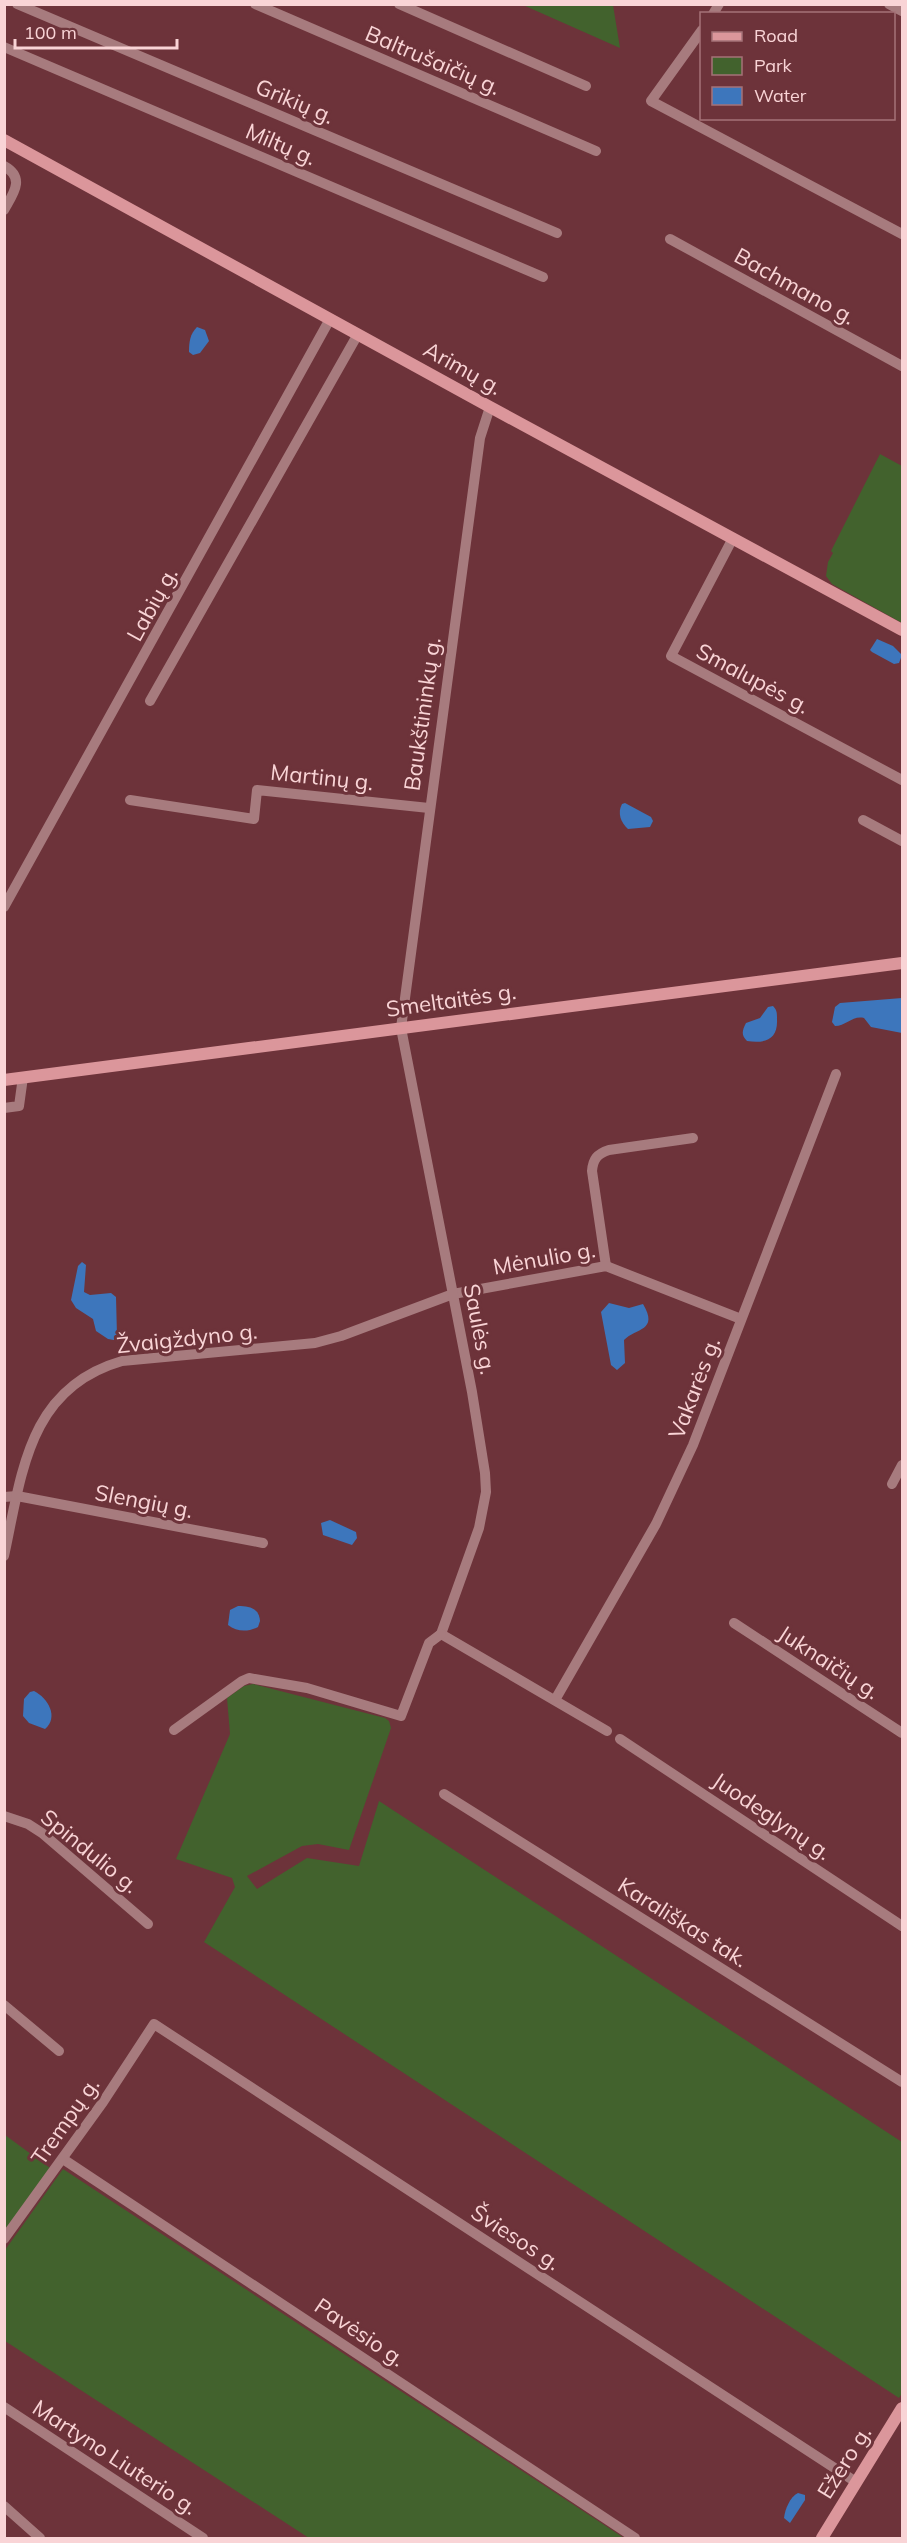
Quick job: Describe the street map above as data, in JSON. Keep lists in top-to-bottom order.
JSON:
{
  "streets": {
    "main road": ["Arimų g.", "Smeltaitės g.", "Ežero g."],
    "street": [
      "Baltrušaičių g.",
      "Grikių g.",
      "Miltų g.",
      "Bachmano g.",
      "Labių g.",
      "Smalupės g.",
      "Baukštininkų g.",
      "Martinų g.",
      "Mėnulio g.",
      "Saulės g.",
      "Žvaigždyno g.",
      "Vakarės g.",
      "Slengių g.",
      "Juknaičių g.",
      "Juodeglynų g.",
      "Spindulio g.",
      "Karališkas tak.",
      "Trempų g.",
      "Šviesos g.",
      "Pavėsio g.",
      "Martyno Liuterio g."
    ]
  },
  "crossings": [
    ["Arimų g.", "Labių g."],
    ["Arimų g.", "Smalupės g."],
    ["Arimų g.", "Baukštininkų g."],
    ["Baukštininkų g.", "Martinų g."],
    ["Baukštininkų g.", "Smeltaitės g."],
    ["Baukštininkų g.", "Saulės g."],
    ["Smeltaitės g.", "Saulės g."],
    ["Mėnulio g.", "Saulės g."],
    ["Mėnulio g.", "Žvaigždyno g."],
    ["Mėnulio g.", "Vakarės g."],
    ["Saulės g.", "Žvaigždyno g."],
    ["Žvaigždyno g.", "Slengių g."],
    ["Trempų g.", "Šviesos g."],
    ["Trempų g.", "Pavėsio g."],
    ["Šviesos g.", "Ežero g."]
  ],
  "legend": ["Road", "Park", "Water"],
  "scale_bar": "100 m"
}
